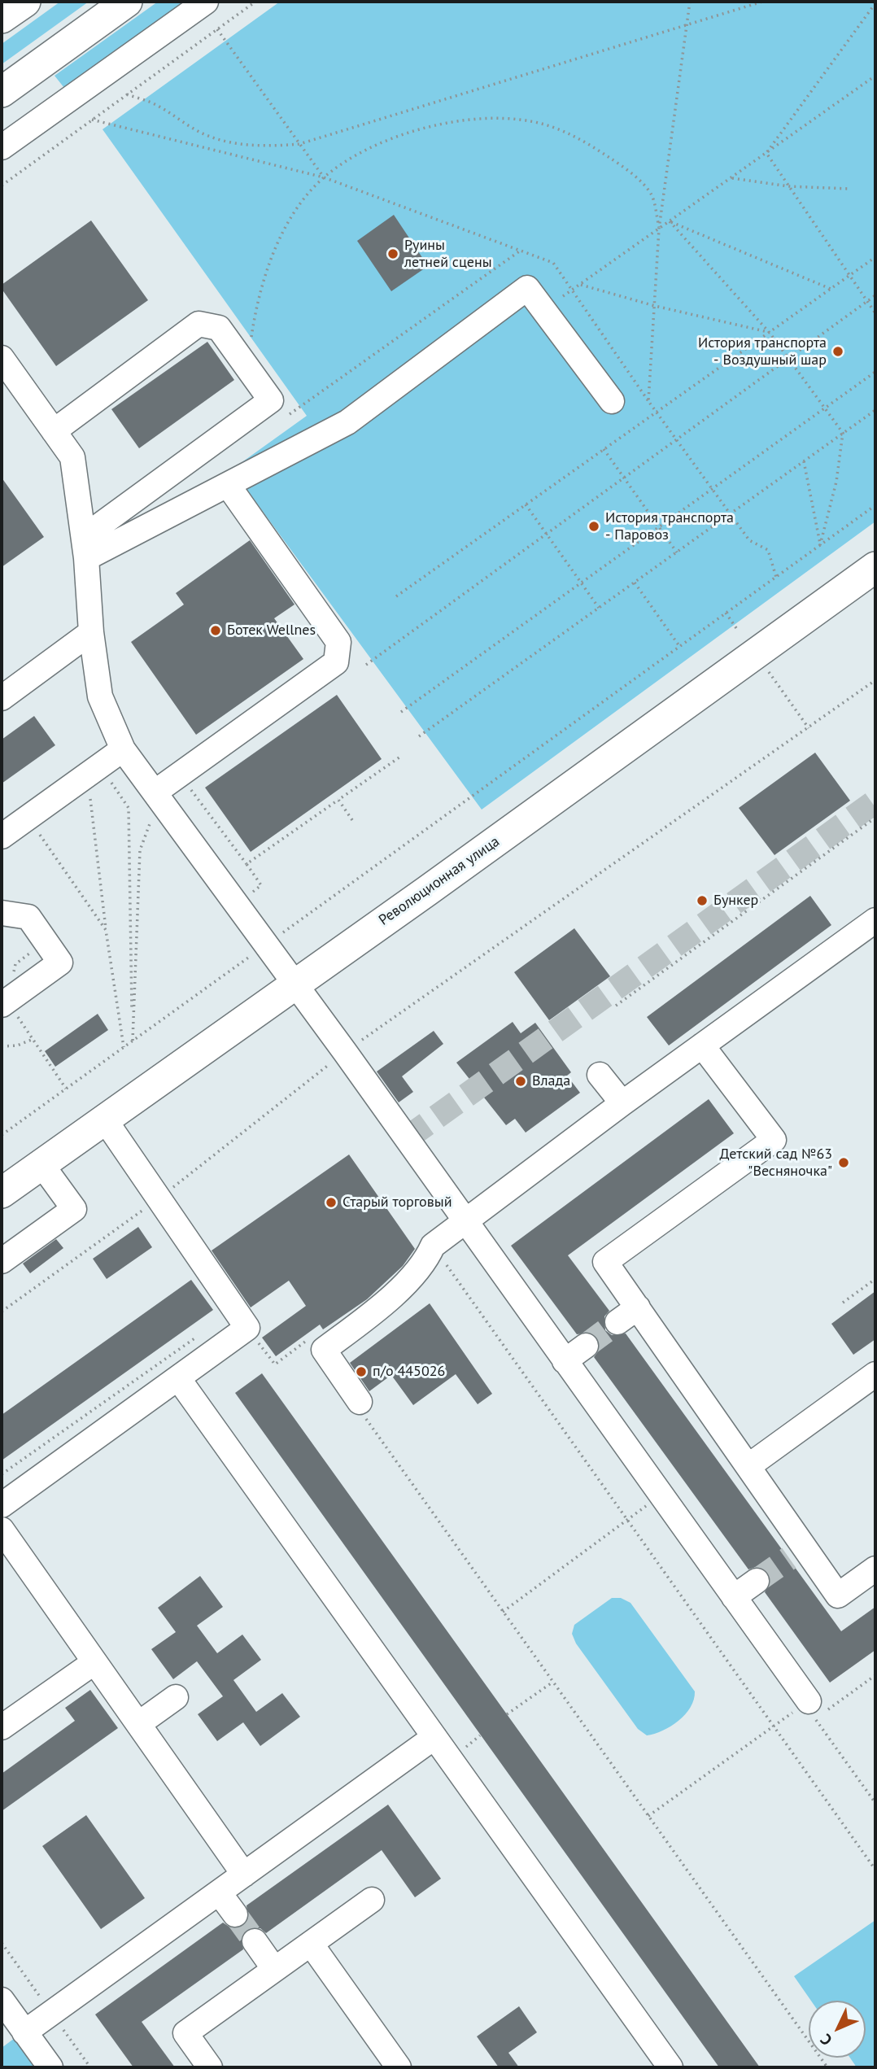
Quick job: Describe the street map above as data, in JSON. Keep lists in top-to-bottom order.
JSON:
{
  "streets": {
    "main road": ["Революционная улица"]
  },
  "places": [
    "Руины летней сцены",
    "История транспорта - Воздушный шар",
    "История транспорта - Паровоз",
    "Ботек Wellnes",
    "Бункер",
    "Влада",
    "Детский сад №63 \"Весняночка\"",
    "Старый торговый",
    "п/о 445026"
  ],
  "north": "bottom left"
}
